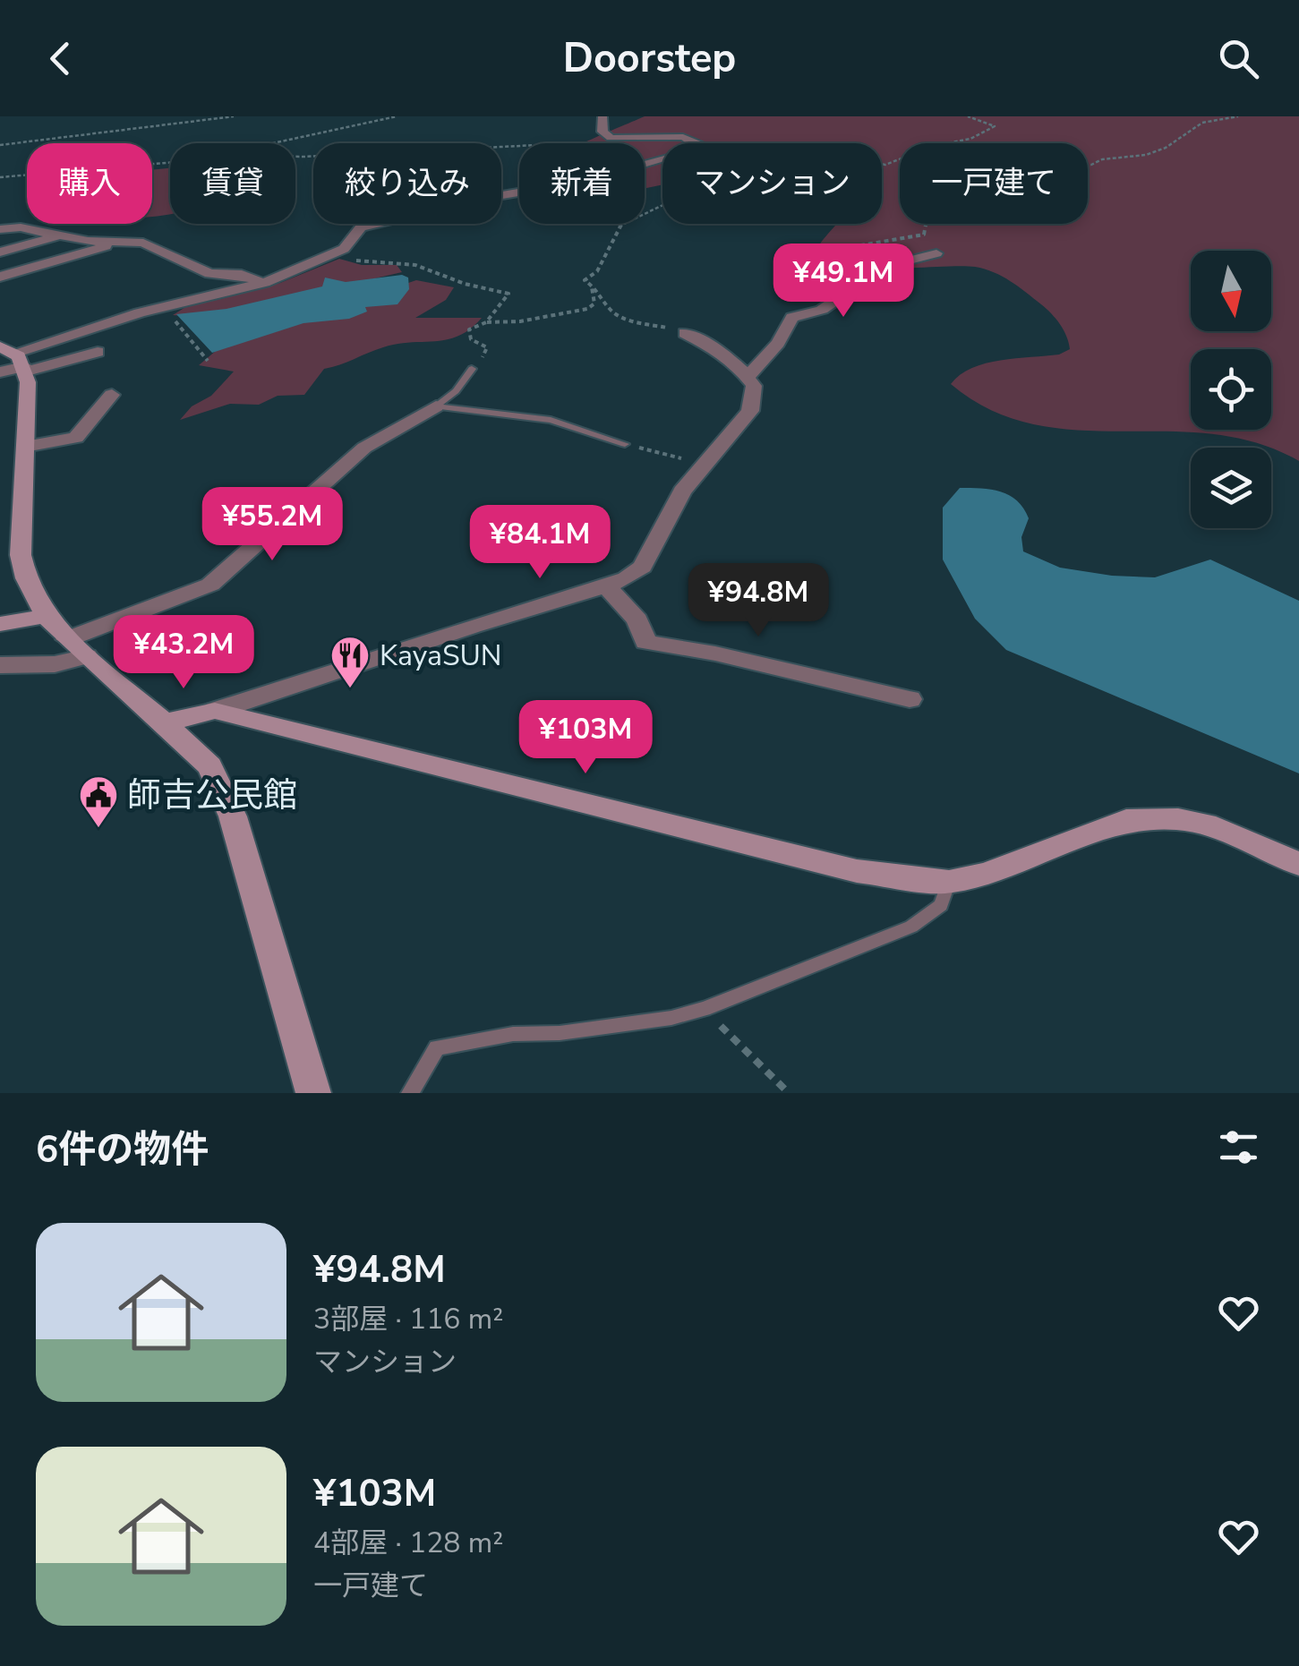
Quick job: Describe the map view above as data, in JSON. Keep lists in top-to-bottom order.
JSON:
{
  "places": {
    "restaurant": ["KayaSUN"],
    "public building": ["師吉公民館"]
  },
  "north": "bottom",
  "page": {
    "header": "Doorstep",
    "chip": [
      "購入",
      "賃貸",
      "絞り込み",
      "新着",
      "マンション",
      "一戸建て"
    ],
    "price": [
      "¥49.1M",
      "¥55.2M",
      "¥84.1M",
      "¥94.8M",
      "¥43.2M",
      "¥103M"
    ],
    "heading": "6件の物件",
    "list": [
      {
        "name": "¥94.8M",
        "note": "3部屋 · 116 m² · マンション"
      },
      {
        "name": "¥103M",
        "note": "4部屋 · 128 m² · 一戸建て"
      }
    ]
  }
}
